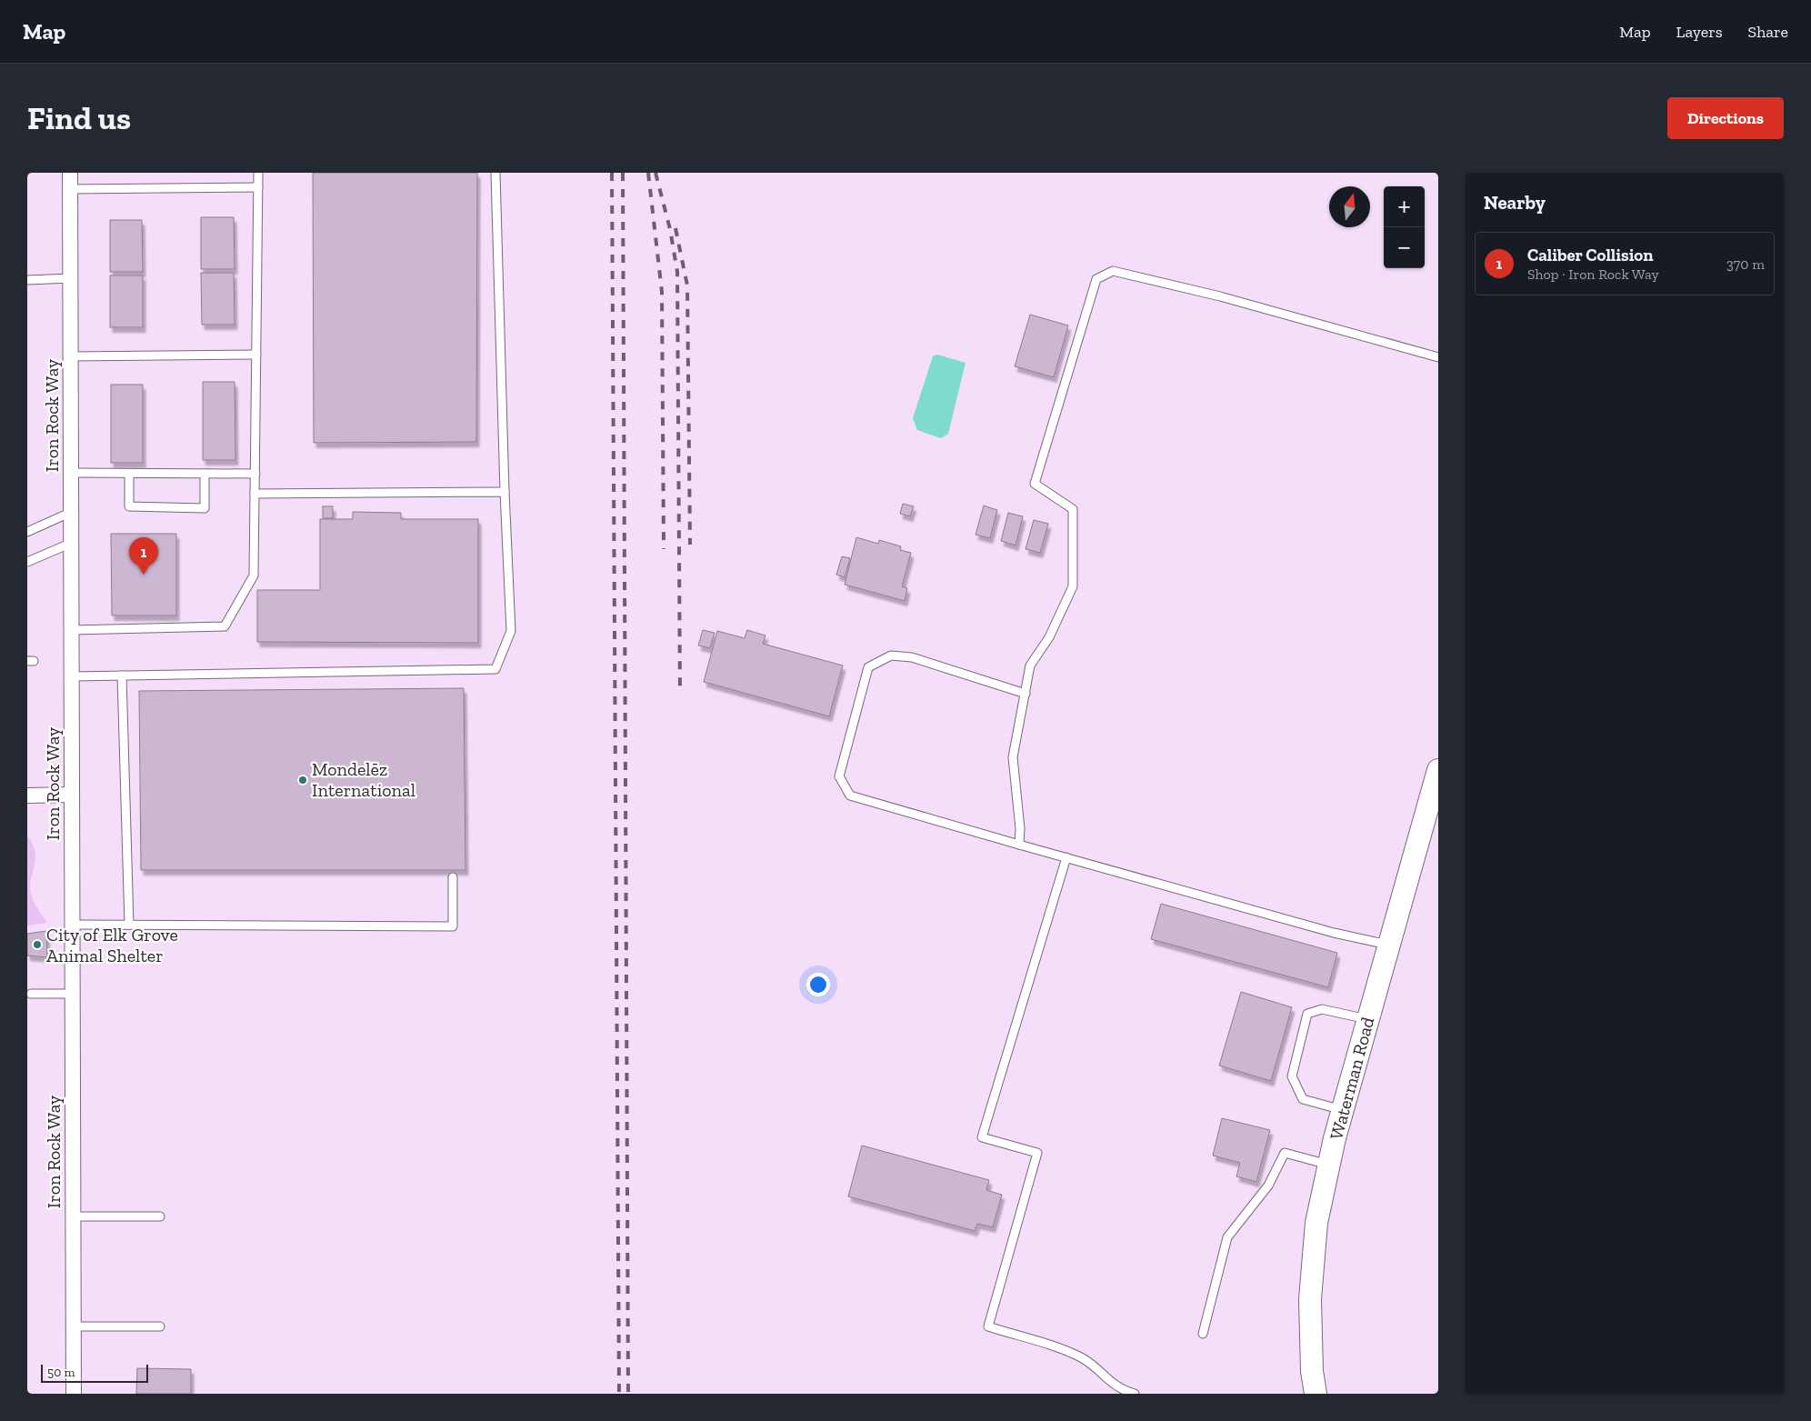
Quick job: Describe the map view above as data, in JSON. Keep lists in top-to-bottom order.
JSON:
{
  "streets": {
    "main road": ["Waterman Road"],
    "street": ["Iron Rock Way"]
  },
  "places": ["Mondelēz International", "City of Elk Grove Animal Shelter"],
  "scale_bar": "50 m",
  "north": "top",
  "page": {
    "header": "Map",
    "nav": ["Map", "Layers", "Share"],
    "buttons": "Directions",
    "title": "Find us",
    "heading": "Nearby",
    "map_buttons": ["+", "−"],
    "list": [
      {
        "mark": "1",
        "name": "Caliber Collision",
        "note": "Shop · Iron Rock Way",
        "value": "370 m"
      }
    ],
    "pins": "1",
    "scale": "50 m"
  }
}
